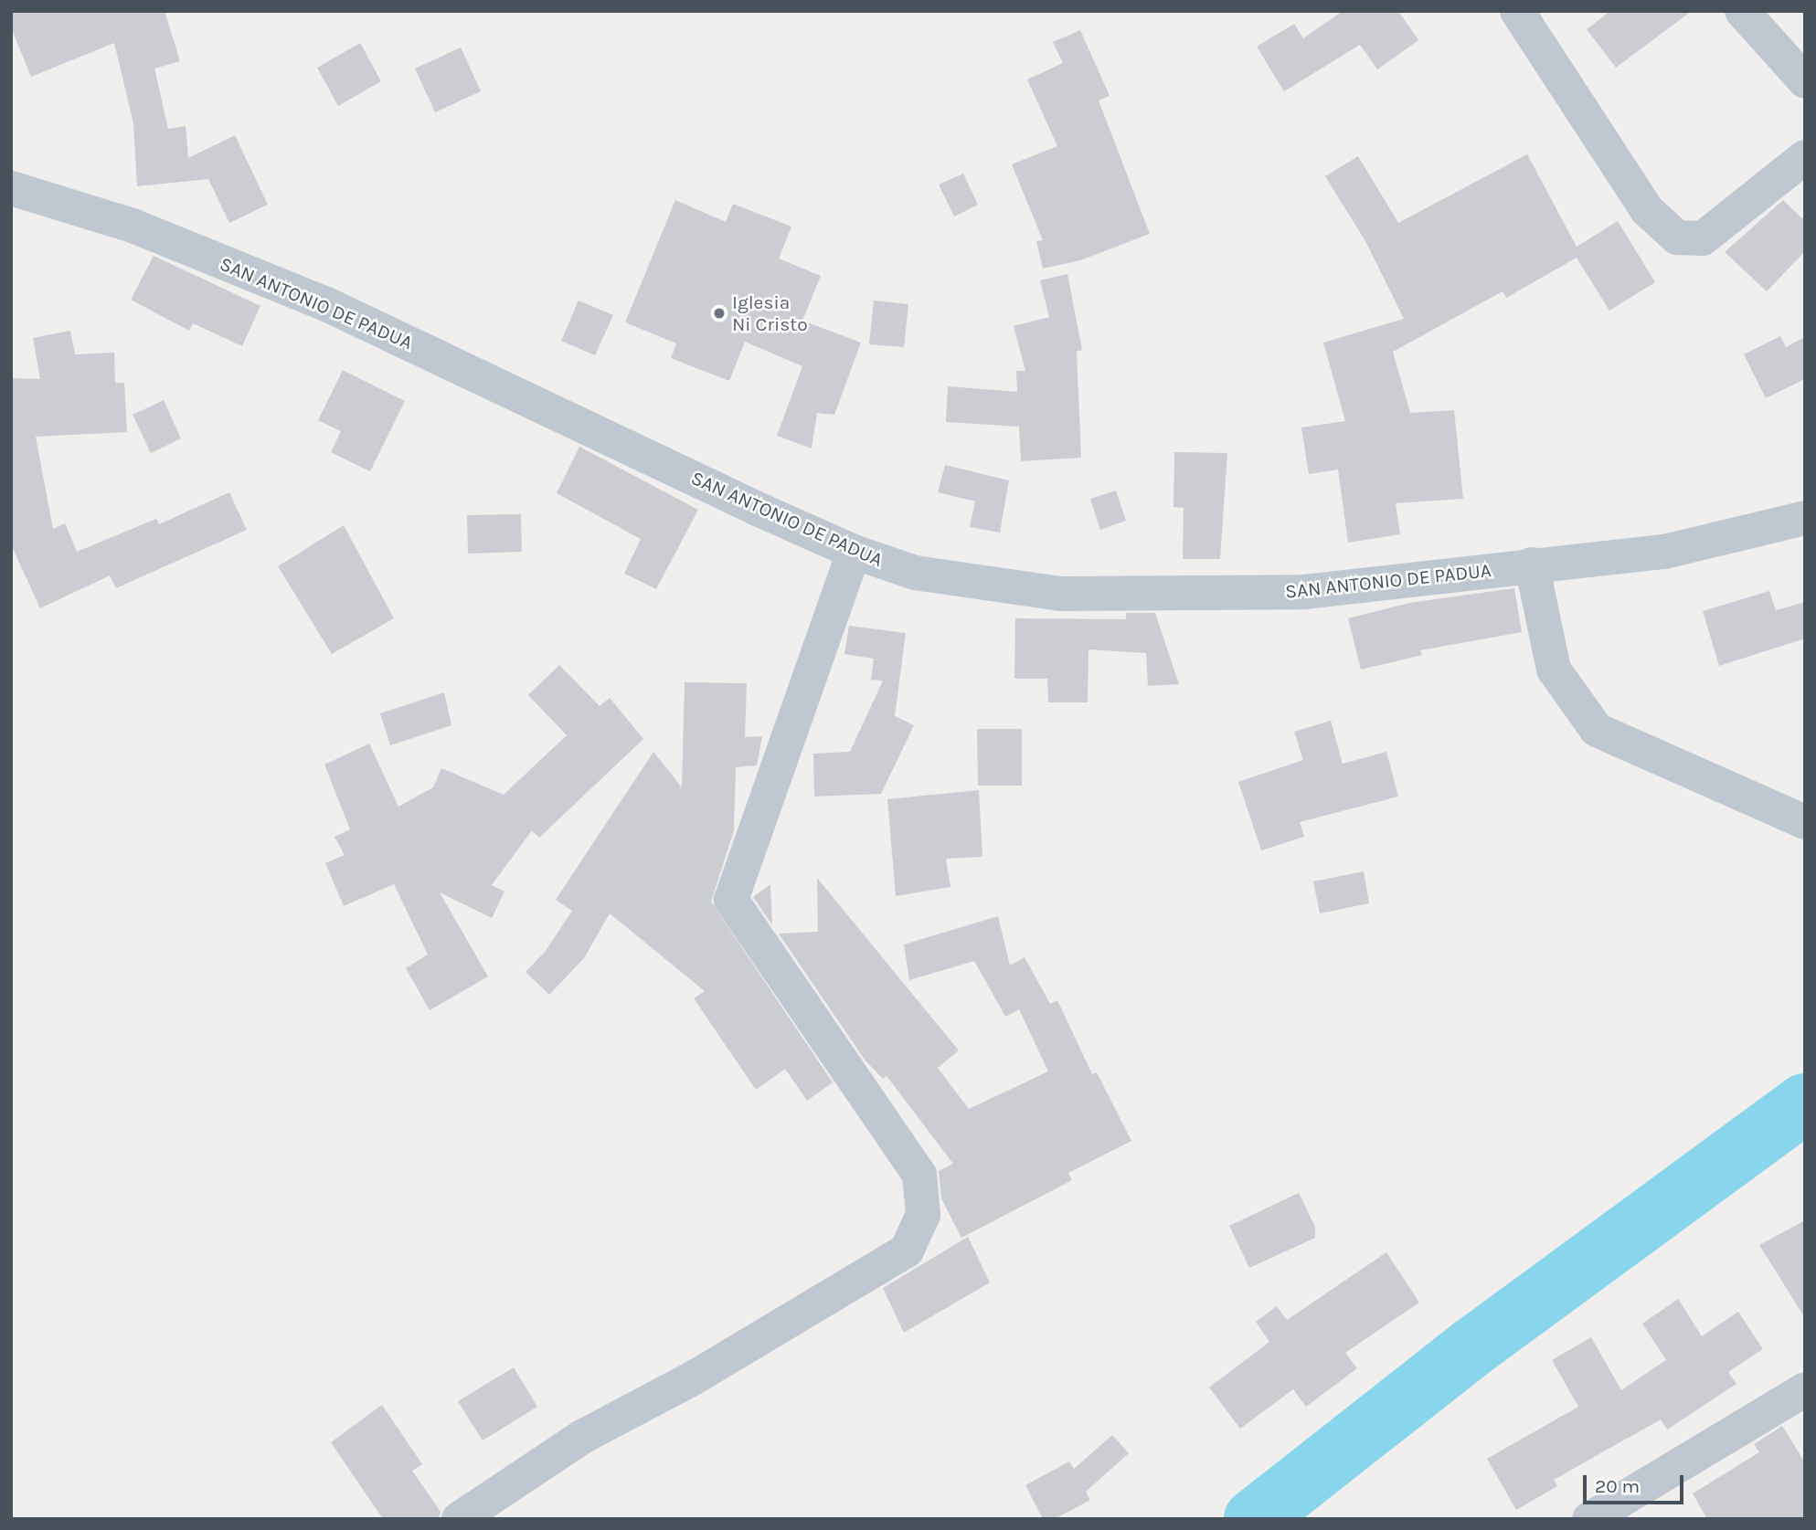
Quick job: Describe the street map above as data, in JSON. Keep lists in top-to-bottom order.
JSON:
{
  "streets": {
    "street": ["SAN ANTONIO DE PADUA"]
  },
  "places": ["Iglesia Ni Cristo"],
  "scale_bar": "20 m"
}
